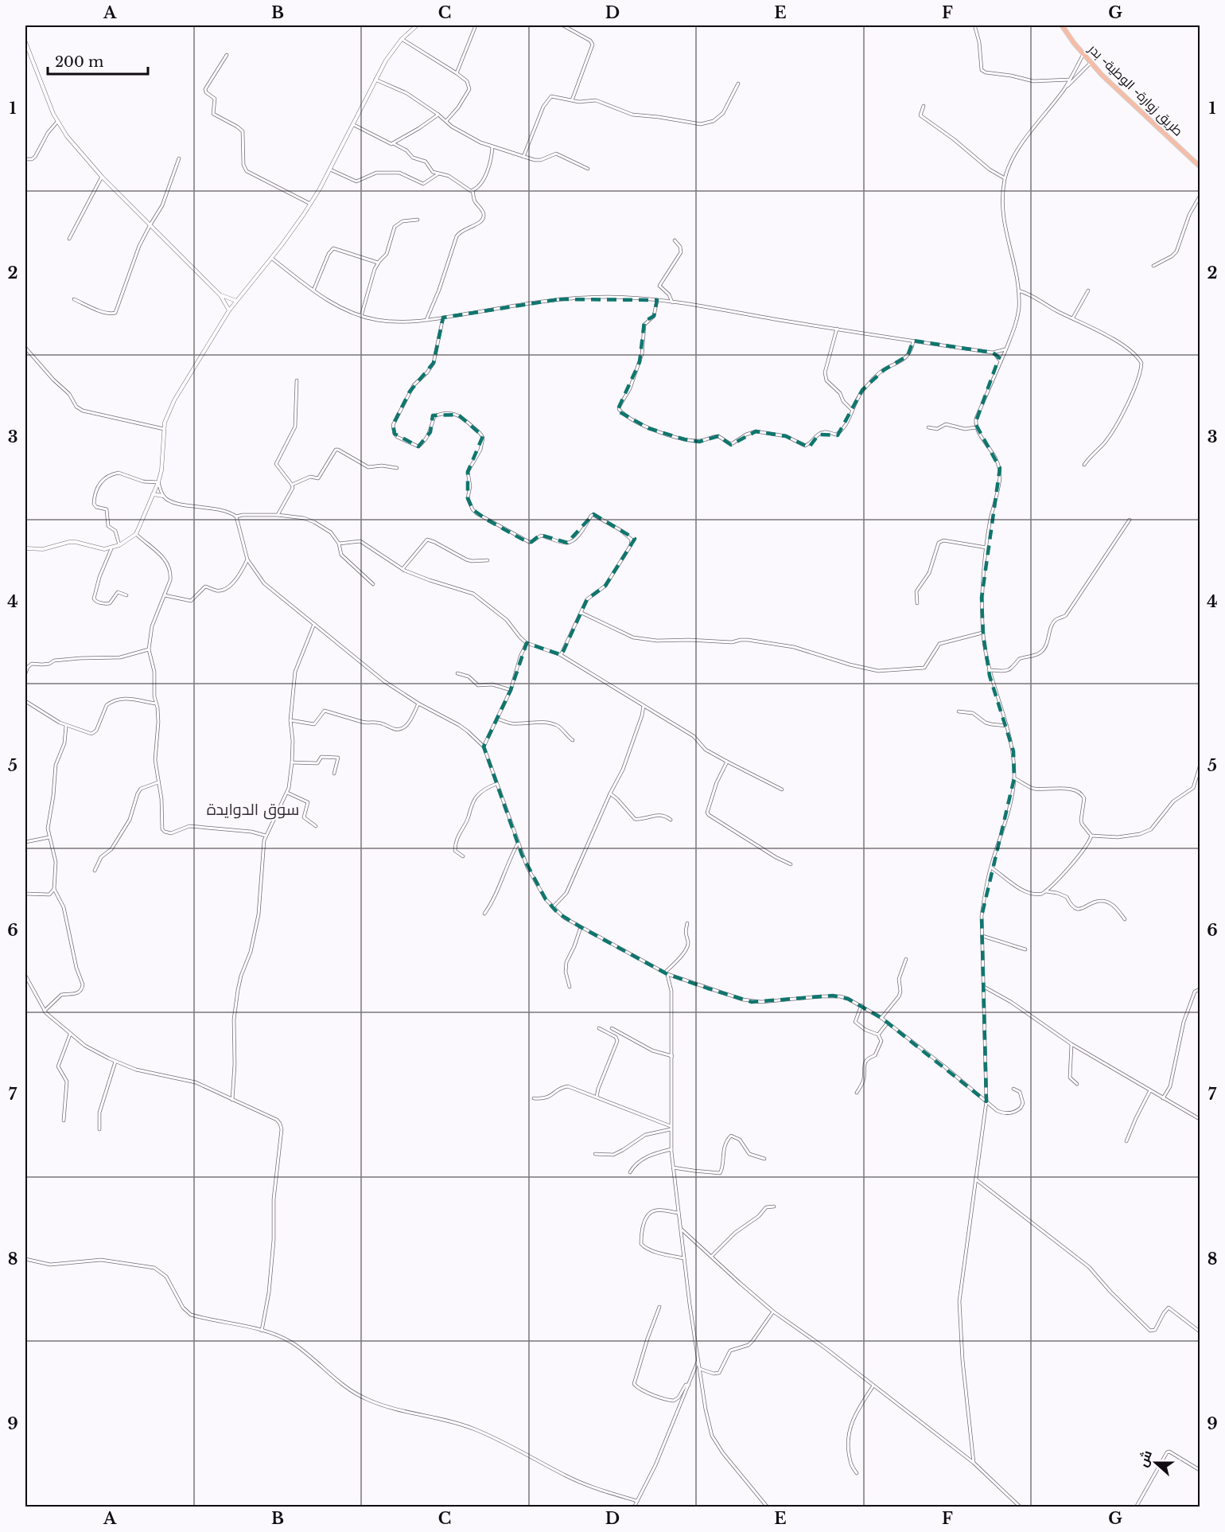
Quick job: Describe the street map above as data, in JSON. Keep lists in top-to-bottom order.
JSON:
{
  "streets": {
    "highway": ["طريق زوارة- الوطية- بدر"]
  },
  "districts": ["سوق الدوايدة"],
  "scale_bar": "200 m",
  "north": "left",
  "grid": {
    "columns": [
      "A",
      "B",
      "C",
      "D",
      "E",
      "F",
      "G"
    ],
    "rows": [
      "1",
      "2",
      "3",
      "4",
      "5",
      "6",
      "7",
      "8",
      "9"
    ]
  }
}
